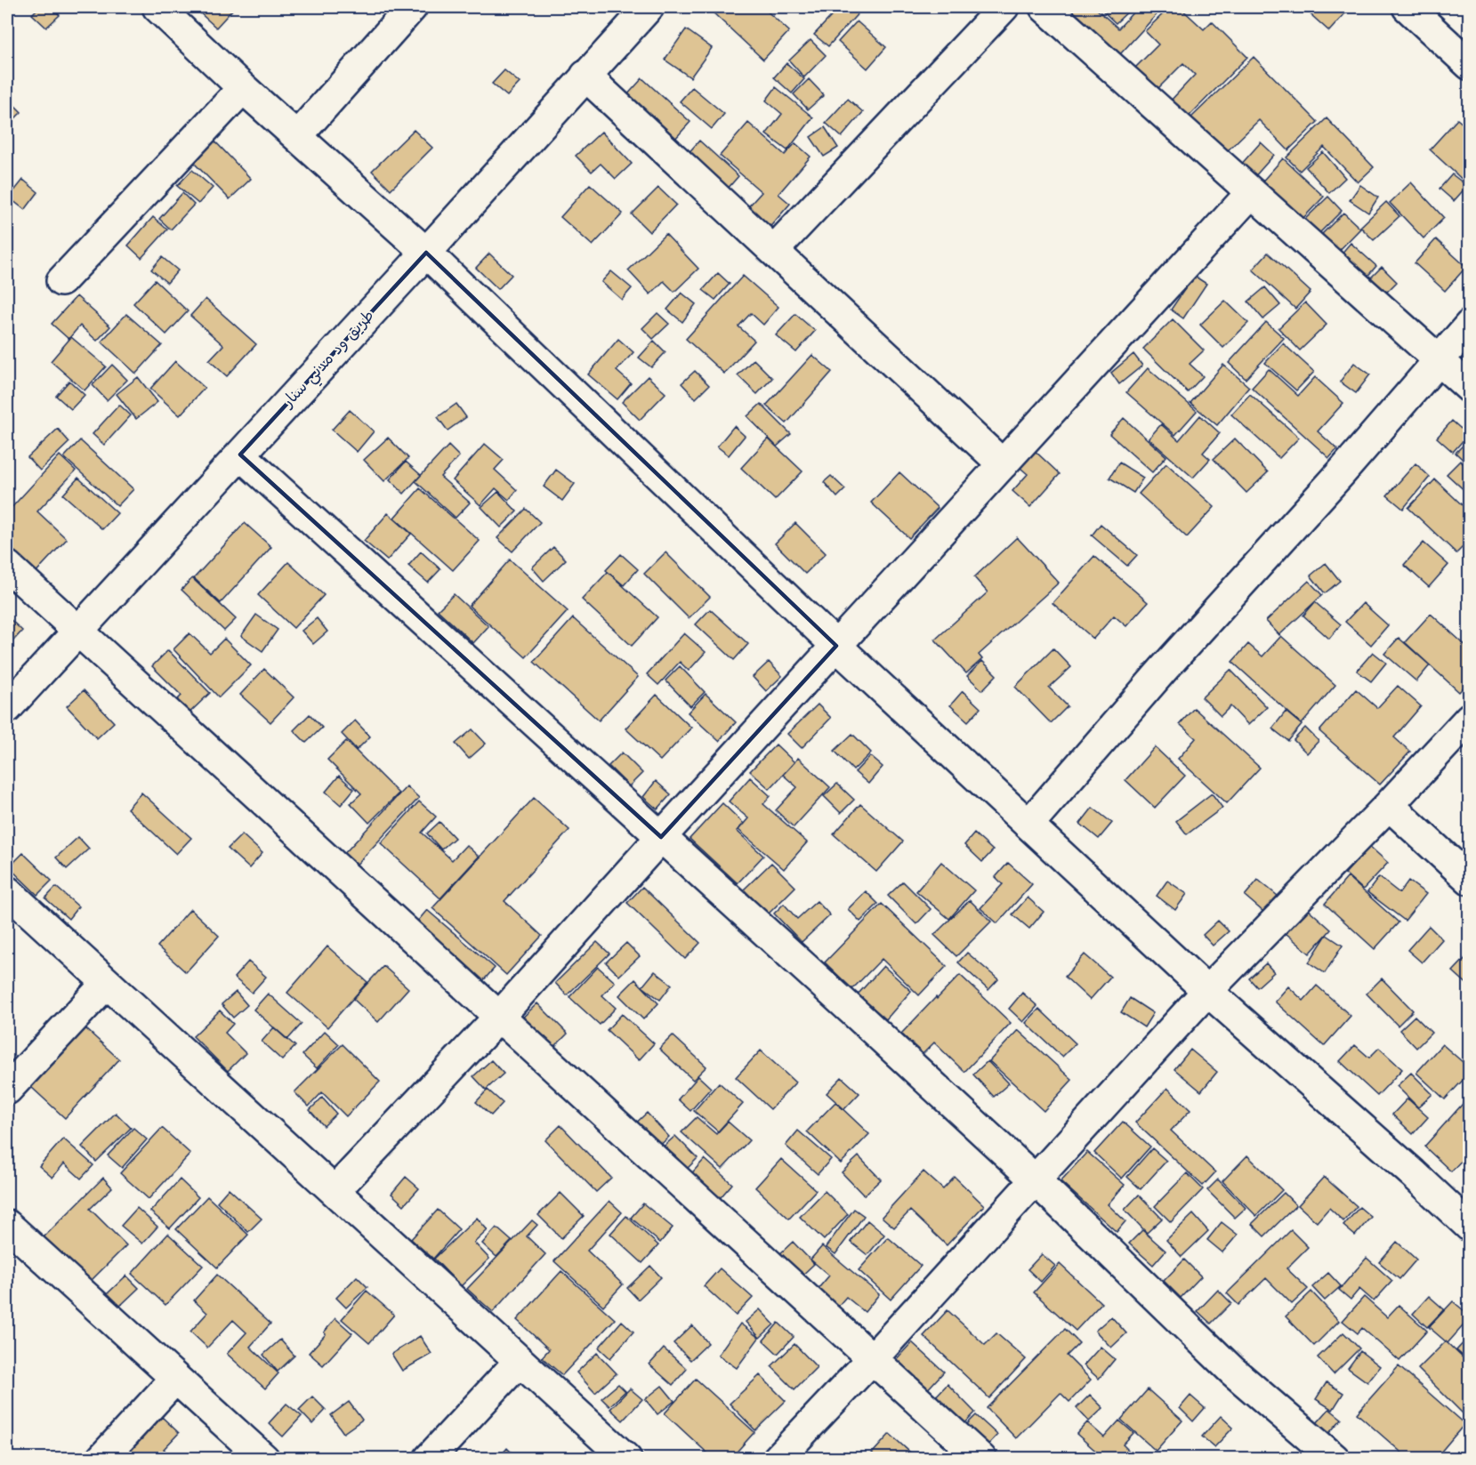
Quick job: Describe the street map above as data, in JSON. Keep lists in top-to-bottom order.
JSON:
{
  "streets": {
    "street": ["طريق ود مدني سنار"]
  }
}
